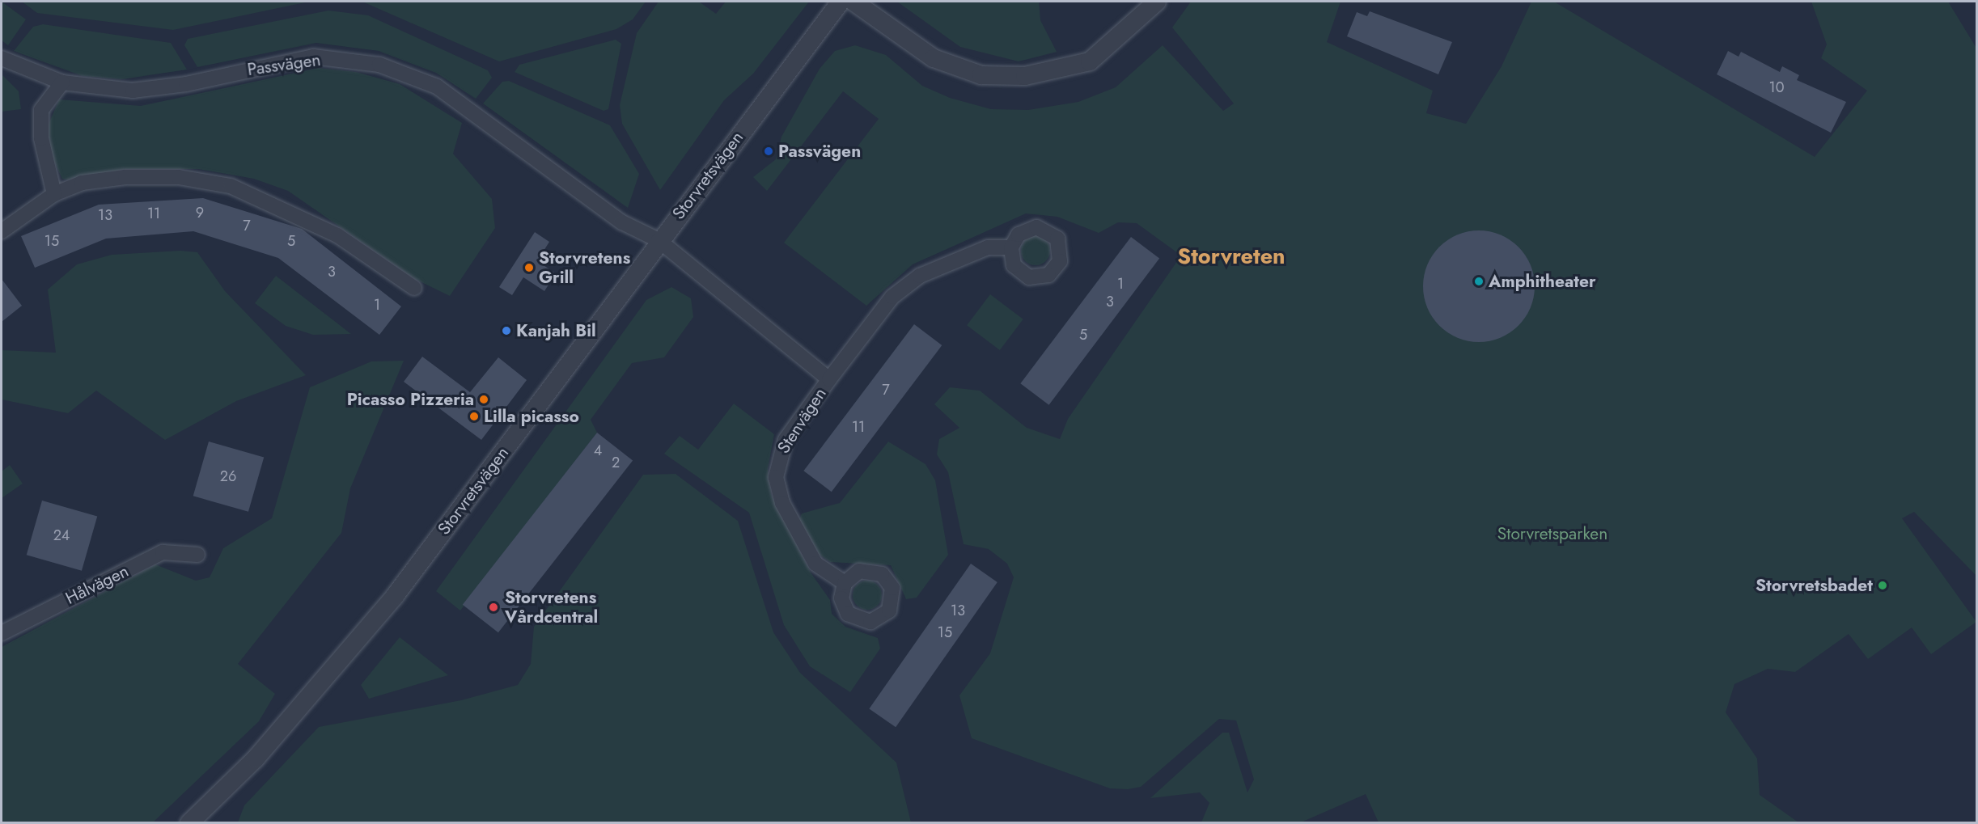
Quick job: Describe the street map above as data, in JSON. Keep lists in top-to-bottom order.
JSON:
{
  "streets": {
    "street": [
      "Passvägen",
      "Storvretsvägen",
      "Stenvägen",
      "Hålvägen"
    ]
  },
  "crossings": [
    ["Passvägen", "Storvretsvägen"],
    ["Passvägen", "Stenvägen"],
    ["Storvretsvägen", "Stenvägen"]
  ],
  "districts": ["Storvreten"],
  "parks": ["Storvretsparken"],
  "places": [
    "Passvägen",
    "Storvretens Grill",
    "Amphitheater",
    "Kanjah Bil",
    "Picasso Pizzeria",
    "Lilla picasso",
    "Storvretsbadet",
    "Storvretens Vårdcentral"
  ],
  "house_numbers": [
    "10",
    "9",
    "11",
    "13",
    "7",
    "15",
    "5",
    "3",
    "1",
    "3",
    "1",
    "5",
    "7",
    "11",
    "4",
    "2",
    "26",
    "24",
    "13",
    "15"
  ]
}
